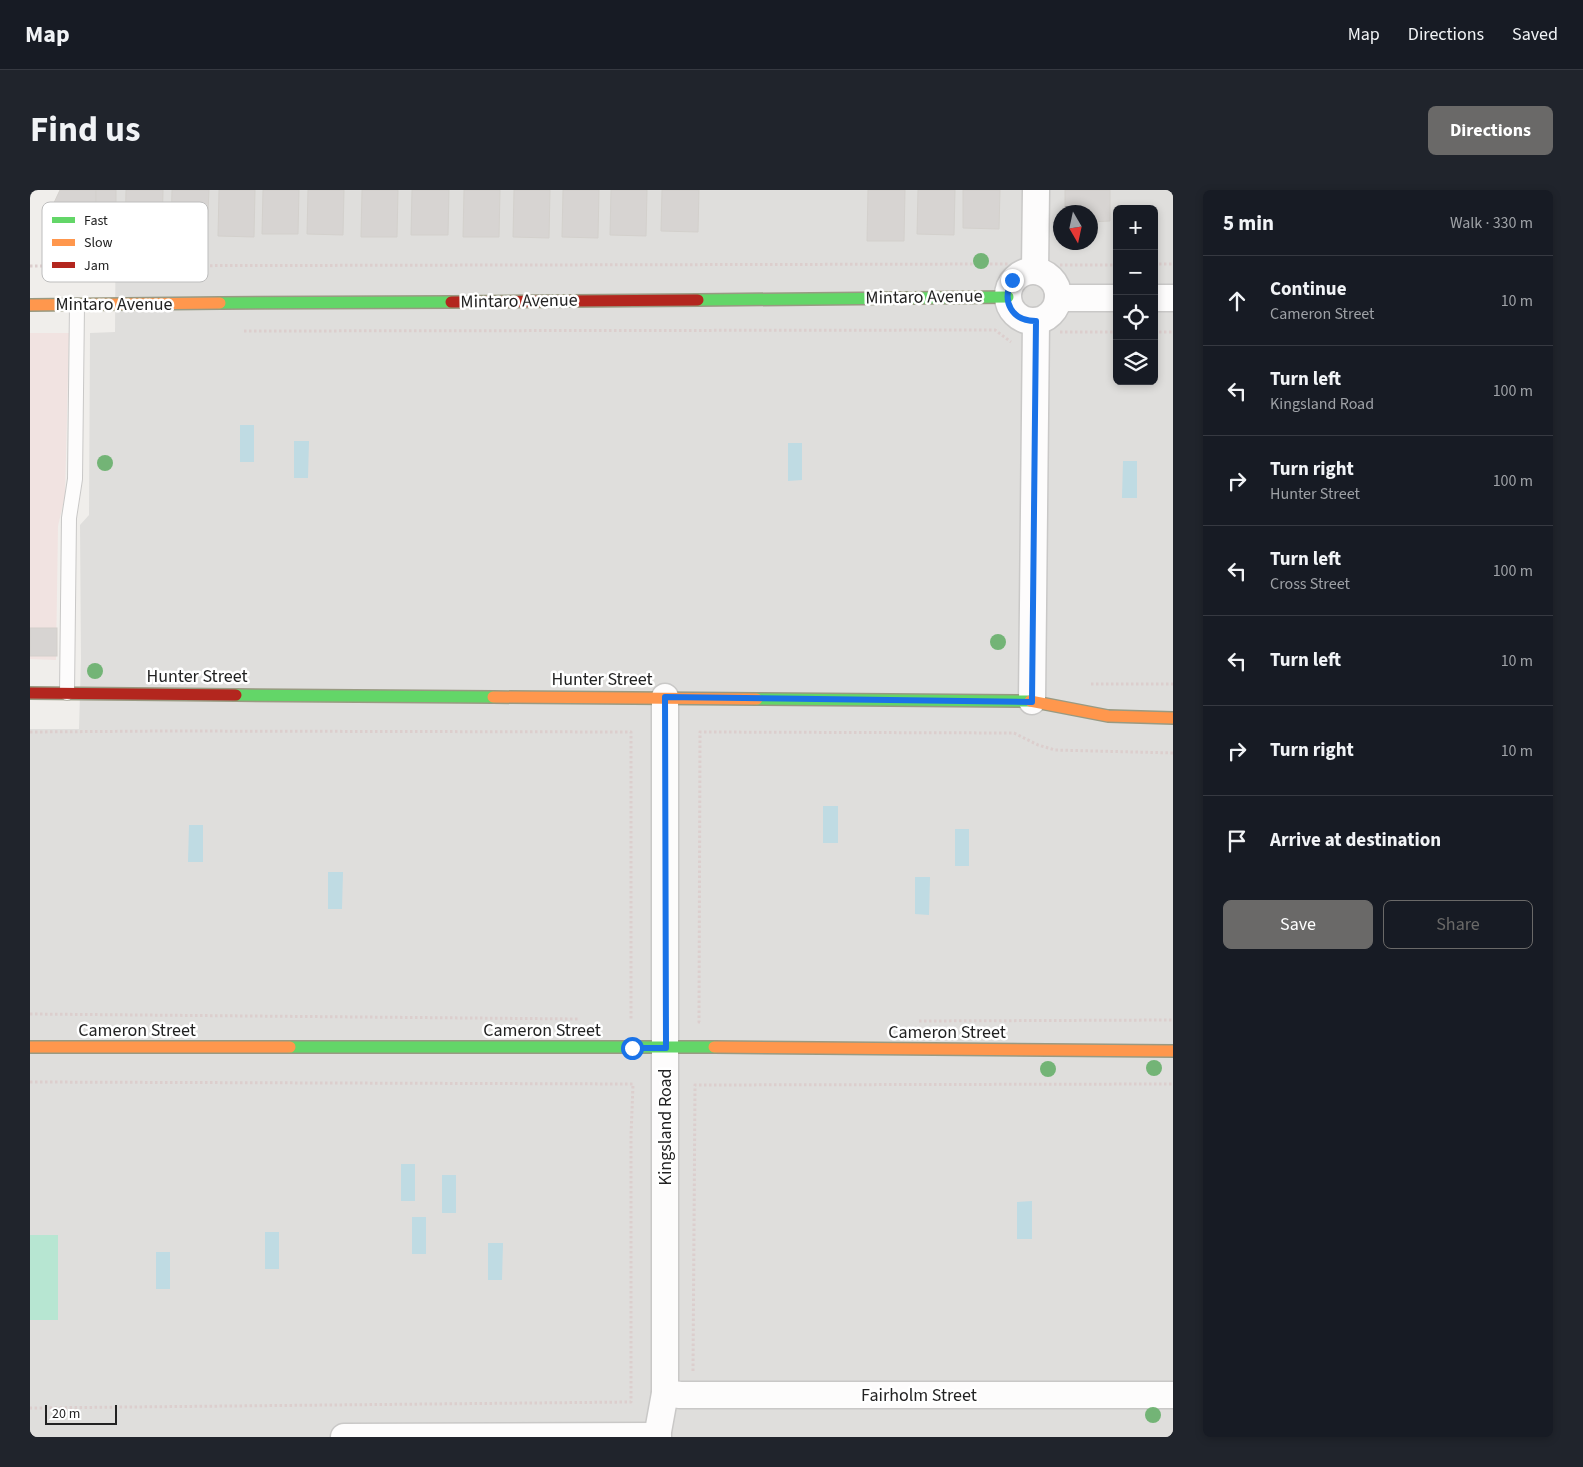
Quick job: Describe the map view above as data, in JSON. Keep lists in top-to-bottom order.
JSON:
{
  "streets": {
    "street": [
      "Mintaro Avenue",
      "Hunter Street",
      "Cameron Street",
      "Kingsland Road",
      "Fairholm Street"
    ]
  },
  "crossings": [
    ["Hunter Street", "Kingsland Road"],
    ["Cameron Street", "Kingsland Road"],
    ["Kingsland Road", "Fairholm Street"]
  ],
  "legend": ["Fast", "Slow", "Jam"],
  "scale_bar": "20 m",
  "north": "bottom",
  "page": {
    "header": "Map",
    "nav": ["Map", "Directions", "Saved"],
    "title": "Find us",
    "buttons": [
      "Directions",
      ["Save", "Share"]
    ],
    "heading": ["5 min", "Walk · 330 m"],
    "map_buttons": ["+", "−"],
    "list": [
      ["Continue", "Cameron Street", "10 m"],
      ["Turn left", "Kingsland Road", "100 m"],
      ["Turn right", "Hunter Street", "100 m"],
      ["Turn left", "Cross Street", "100 m"],
      ["Turn left", "10 m"],
      ["Turn right", "10 m"],
      "Arrive at destination"
    ],
    "scale": "20 m"
  }
}
